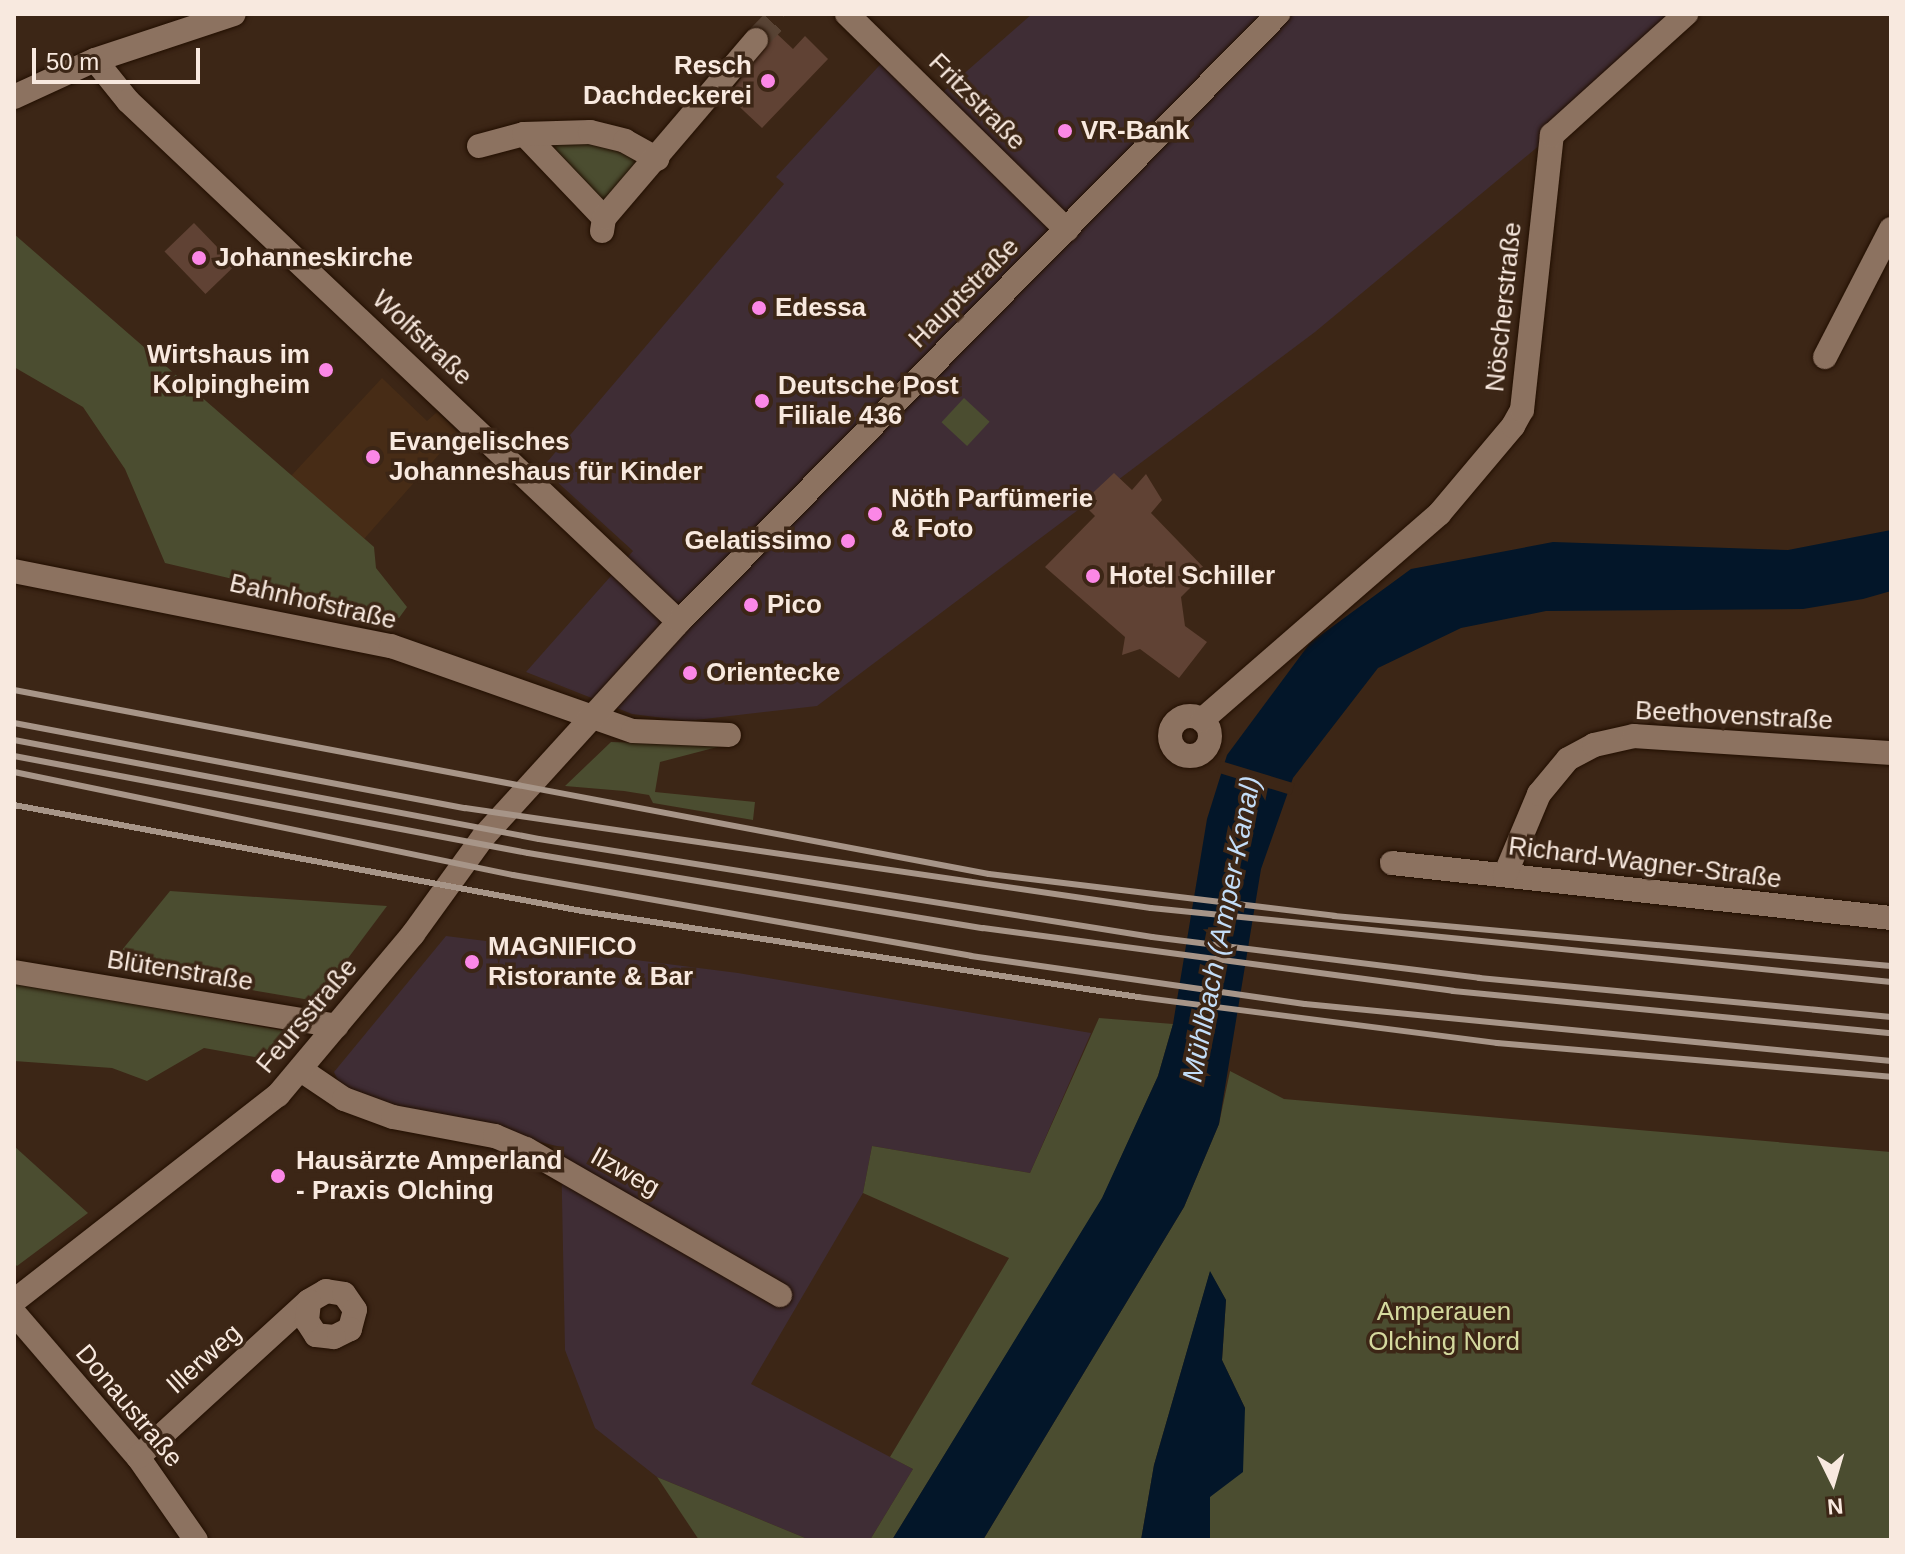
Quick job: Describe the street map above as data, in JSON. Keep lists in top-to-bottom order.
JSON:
{
  "streets": {
    "street": [
      "Fritzstraße",
      "Hauptstraße",
      "Nöscherstraße",
      "Wolfstraße",
      "Bahnhofstraße",
      "Beethovenstraße",
      "Richard-Wagner-Straße",
      "Blütenstraße",
      "Feursstraße",
      "Ilzweg",
      "Illerweg",
      "Donaustraße"
    ]
  },
  "crossings": [
    ["Fritzstraße", "Hauptstraße"],
    ["Hauptstraße", "Wolfstraße"],
    ["Hauptstraße", "Bahnhofstraße"],
    ["Hauptstraße", "Feursstraße"],
    ["Bahnhofstraße", "Feursstraße"],
    ["Beethovenstraße", "Richard-Wagner-Straße"],
    ["Blütenstraße", "Feursstraße"],
    ["Feursstraße", "Ilzweg"],
    ["Illerweg", "Donaustraße"]
  ],
  "water": ["Mühlbach (Amper-Kanal)"],
  "parks": ["Amperauen Olching Nord"],
  "places": [
    "Resch Dachdeckerei",
    "VR-Bank",
    "Johanneskirche",
    "Edessa",
    "Wirtshaus im Kolpingheim",
    "Deutsche Post Filiale 436",
    "Evangelisches Johanneshaus für Kinder",
    "Nöth Parfümerie & Foto",
    "Gelatissimo",
    "Hotel Schiller",
    "Pico",
    "Orientecke",
    "MAGNIFICO Ristorante & Bar",
    "Hausärzte Amperland - Praxis Olching"
  ],
  "scale_bar": "50 m",
  "north": "bottom"
}
